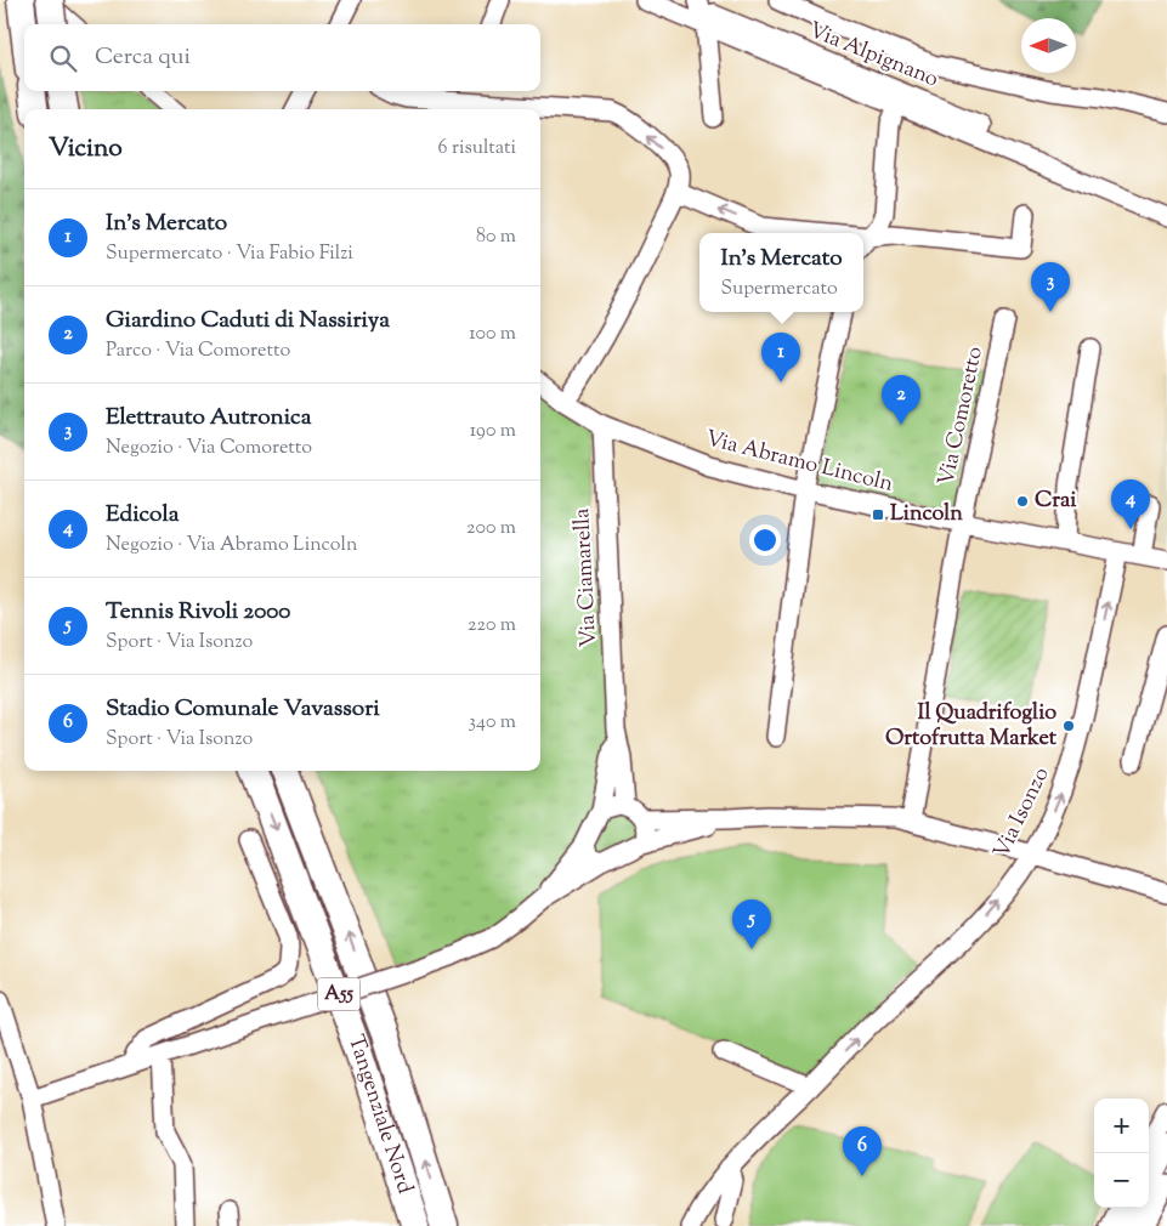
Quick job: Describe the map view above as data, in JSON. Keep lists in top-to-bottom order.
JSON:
{
  "streets": {
    "highway": ["A55", "Tangenziale Nord"],
    "street": [
      "Via Alpignano",
      "Via Comoretto",
      "Via Abramo Lincoln",
      "Via Ciamarella",
      "Via Isonzo"
    ]
  },
  "crossings": [
    ["Via Comoretto", "Via Abramo Lincoln"],
    ["Via Abramo Lincoln", "Via Ciamarella"],
    ["Via Abramo Lincoln", "Via Isonzo"]
  ],
  "one_way": ["Via Isonzo"],
  "places": {
    "other": ["Crai", "Il Quadrifoglio Ortofrutta Market"],
    "transit": ["Lincoln"]
  },
  "north": "left",
  "page": {
    "search": "Cerca qui",
    "heading": ["Vicino", "6 risultati"],
    "list": [
      {
        "mark": "1",
        "name": "In's Mercato",
        "note": "Supermercato · Via Fabio Filzi",
        "value": "80 m"
      },
      {
        "mark": "2",
        "name": "Giardino Caduti di Nassiriya",
        "note": "Parco · Via Comoretto",
        "value": "100 m"
      },
      {
        "mark": "3",
        "name": "Elettrauto Autronica",
        "note": "Negozio · Via Comoretto",
        "value": "190 m"
      },
      {
        "mark": "4",
        "name": "Edicola",
        "note": "Negozio · Via Abramo Lincoln",
        "value": "200 m"
      },
      {
        "mark": "5",
        "name": "Tennis Rivoli 2000",
        "note": "Sport · Via Isonzo",
        "value": "220 m"
      },
      {
        "mark": "6",
        "name": "Stadio Comunale Vavassori",
        "note": "Sport · Via Isonzo",
        "value": "340 m"
      }
    ],
    "popup": ["In's Mercato", "Supermercato"],
    "pins": [
      "3",
      "1",
      "2",
      "4",
      "5",
      "6"
    ],
    "map_buttons": ["+", "−"]
  }
}
